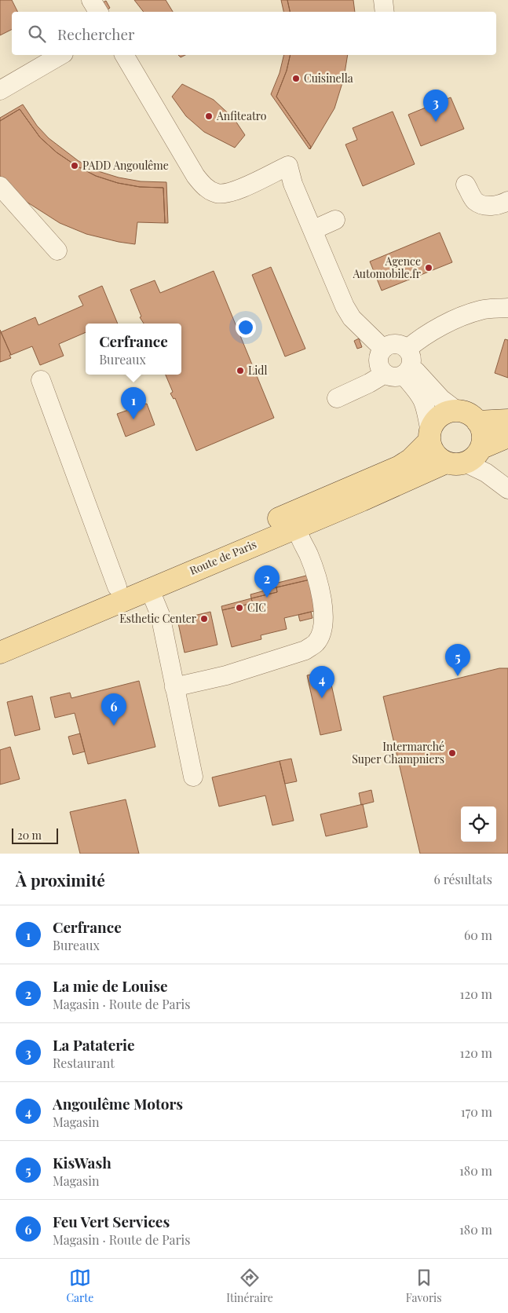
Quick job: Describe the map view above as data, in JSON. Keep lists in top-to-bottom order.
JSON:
{
  "streets": {
    "main road": ["Route de Paris"]
  },
  "places": [
    "Cuisinella",
    "Anfiteatro",
    "PADD Angoulême",
    "Agence Automobile.fr",
    "Lidl",
    "CIC",
    "Esthetic Center",
    "Intermarché Super Champniers"
  ],
  "scale_bar": "20 m",
  "page": {
    "search": "Rechercher",
    "pins": [
      "3",
      "1",
      "2",
      "5",
      "4",
      "6"
    ],
    "popup": ["Cerfrance", "Bureaux"],
    "scale": "20 m",
    "heading": ["À proximité", "6 résultats"],
    "list": [
      {
        "mark": "1",
        "name": "Cerfrance",
        "note": "Bureaux",
        "value": "60 m"
      },
      {
        "mark": "2",
        "name": "La mie de Louise",
        "note": "Magasin · Route de Paris",
        "value": "120 m"
      },
      {
        "mark": "3",
        "name": "La Pataterie",
        "note": "Restaurant",
        "value": "120 m"
      },
      {
        "mark": "4",
        "name": "Angoulême Motors",
        "note": "Magasin",
        "value": "170 m"
      },
      {
        "mark": "5",
        "name": "KisWash",
        "note": "Magasin",
        "value": "180 m"
      },
      {
        "mark": "6",
        "name": "Feu Vert Services",
        "note": "Magasin · Route de Paris",
        "value": "180 m"
      }
    ],
    "nav": ["Carte", "Itinéraire", "Favoris"]
  }
}
